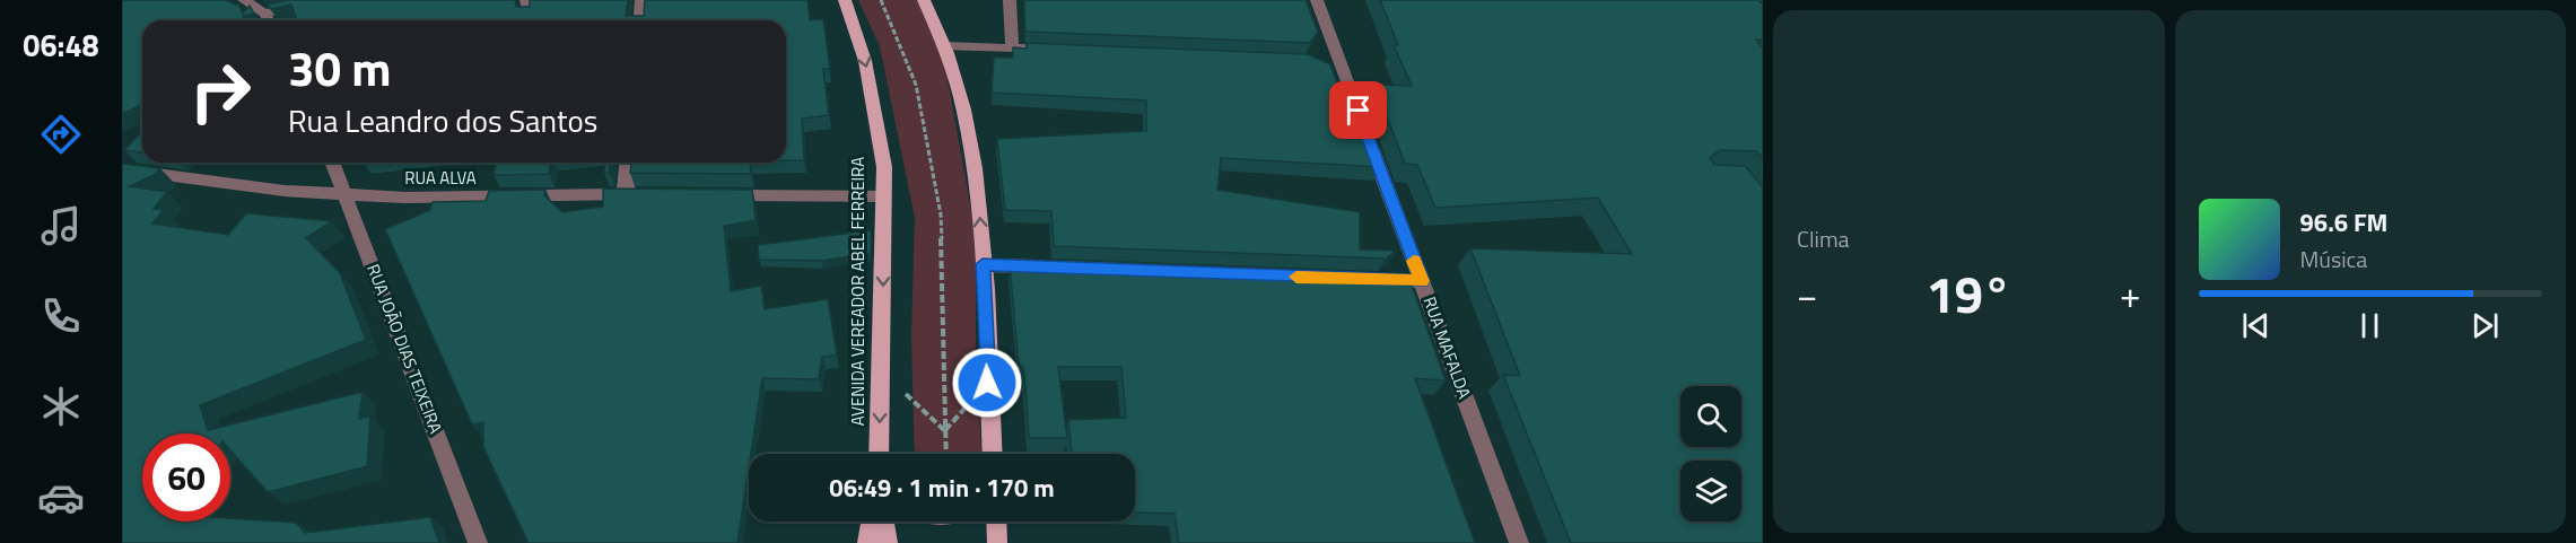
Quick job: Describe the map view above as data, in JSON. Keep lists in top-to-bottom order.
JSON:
{
  "streets": {
    "main road": ["AVENIDA VEREADOR ABEL FERREIRA"],
    "street": ["RUA ALVA", "RUA MAFALDA", "RUA JOÃO DIAS TEIXEIRA"]
  },
  "crossings": [
    ["RUA ALVA", "RUA JOÃO DIAS TEIXEIRA"]
  ],
  "page": {
    "tabs": "06:48",
    "tile": "Clima",
    "turn": ["30 m", "Rua Leandro dos Santos"],
    "song": ["96.6 FM", "Música"],
    "heat": ["−", "19°", "+"],
    "limit": "60",
    "trip": "06:49 · 1 min · 170 m"
  }
}
